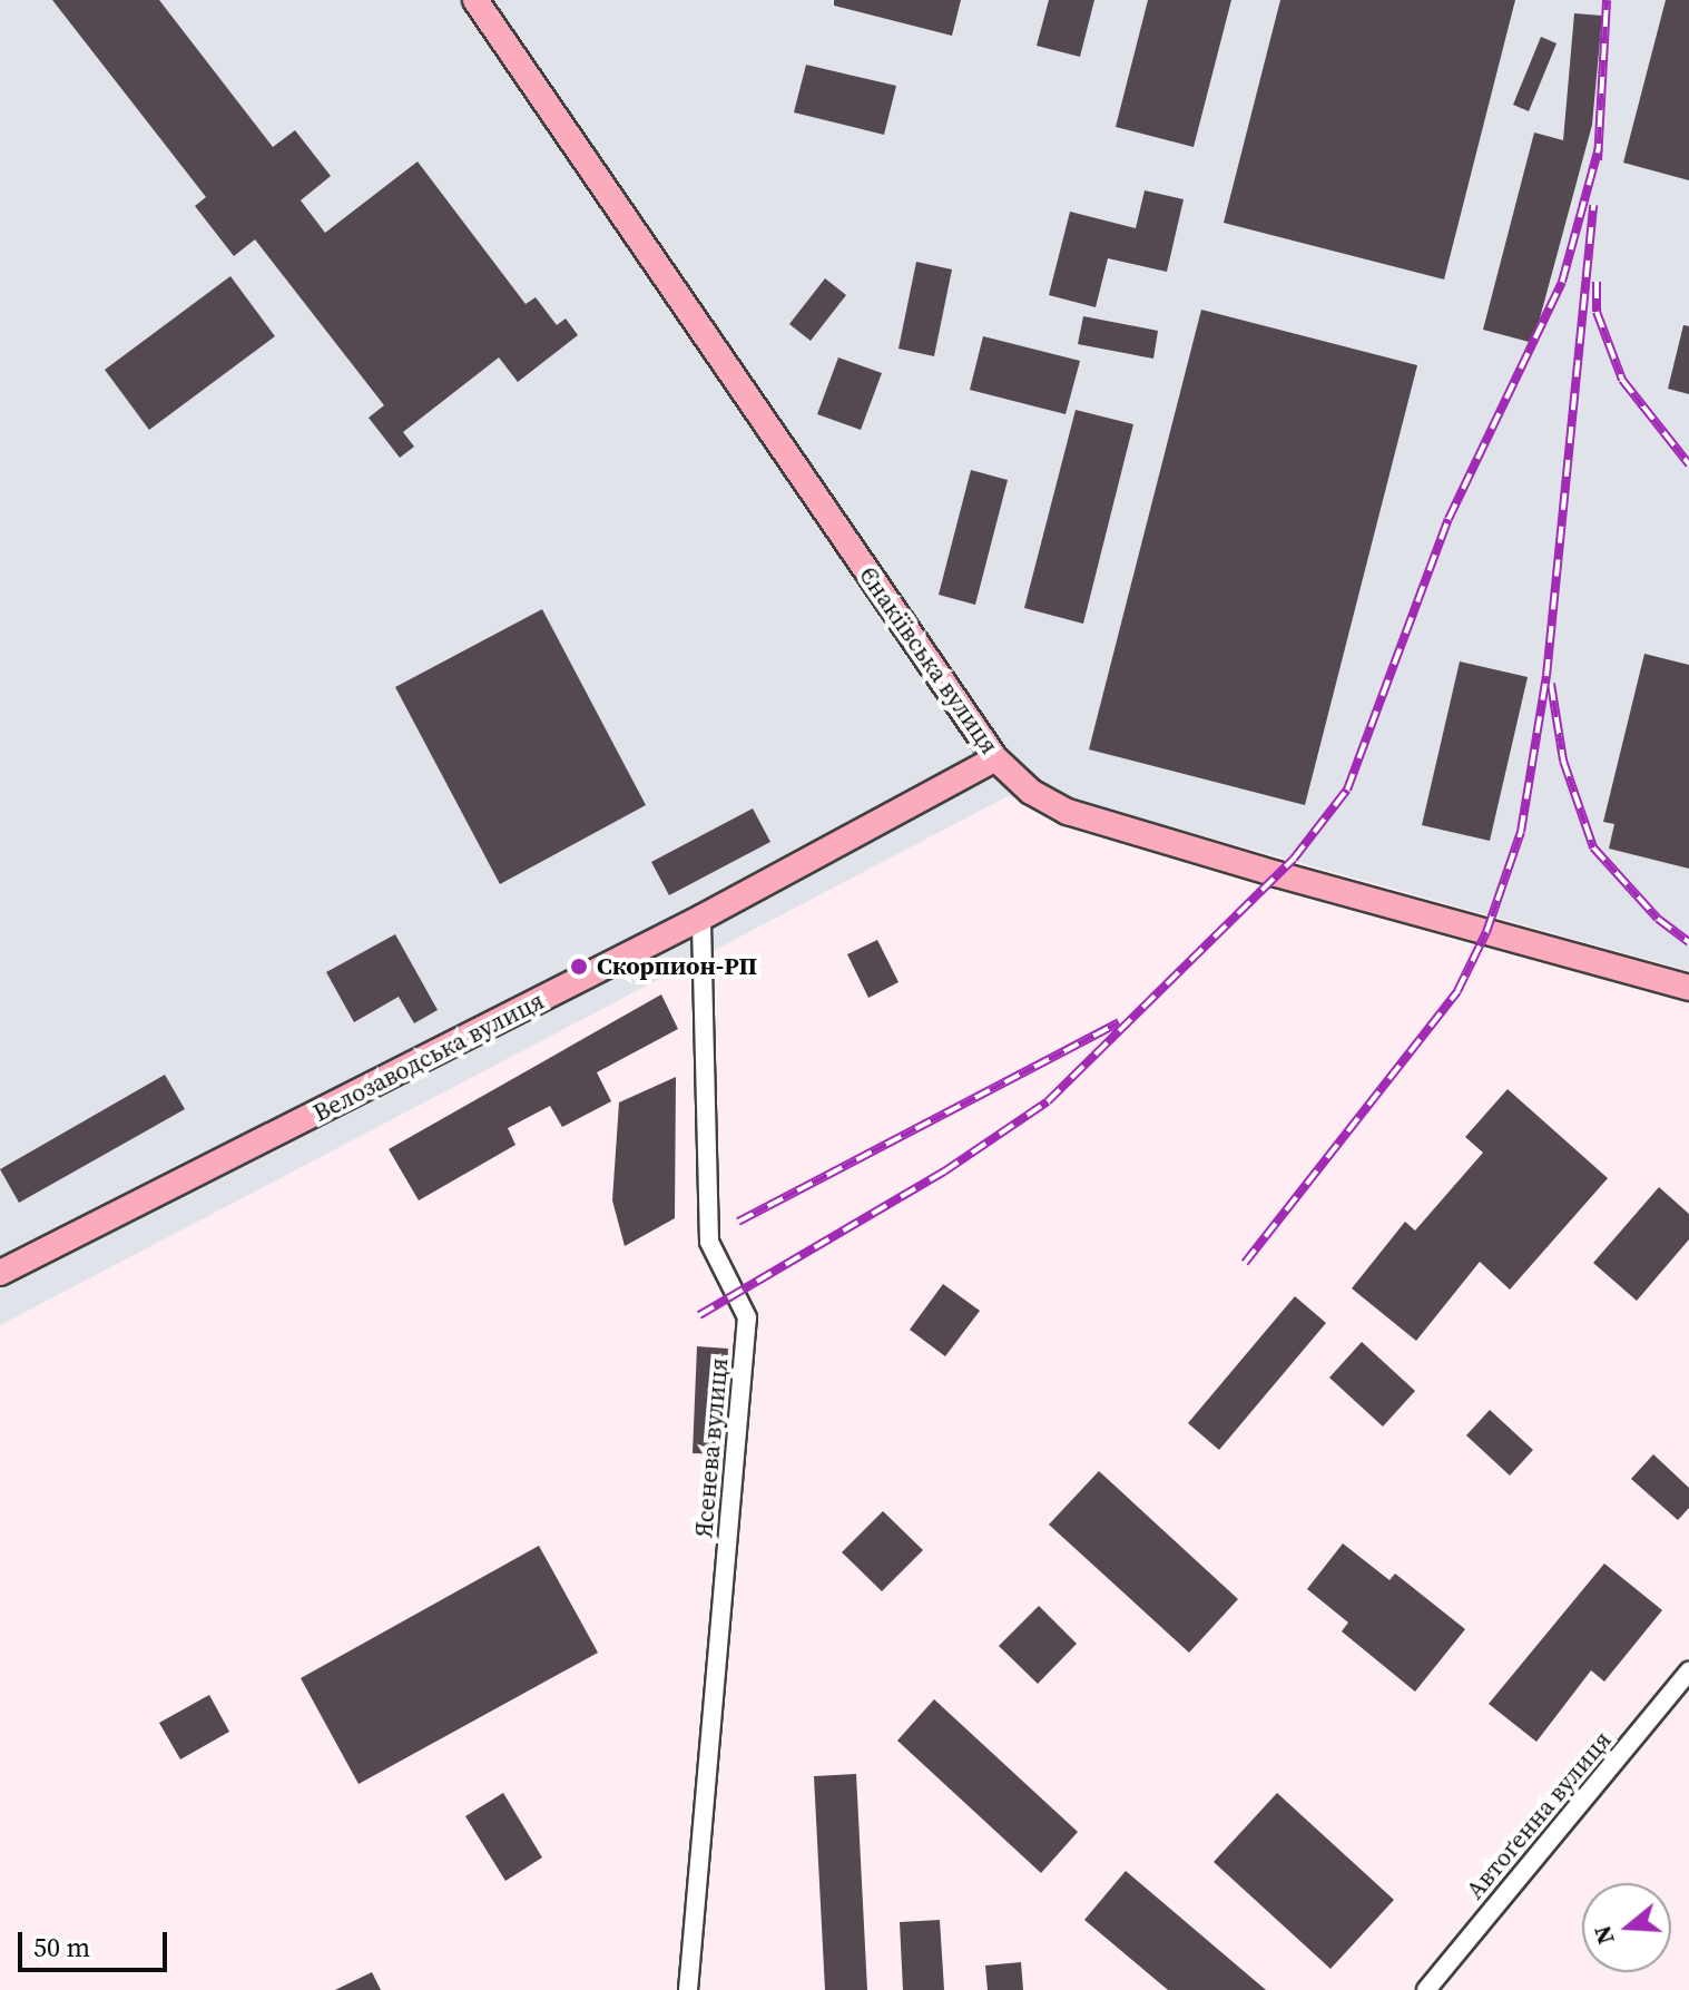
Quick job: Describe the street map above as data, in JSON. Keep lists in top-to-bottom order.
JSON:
{
  "streets": {
    "street": [
      "Єнакіївська вулиця",
      "Велозаводська вулиця",
      "Ясенева вулиця",
      "Автоґенна вулиця"
    ]
  },
  "crossings": [
    ["Єнакіївська вулиця", "Велозаводська вулиця"],
    ["Велозаводська вулиця", "Ясенева вулиця"]
  ],
  "places": ["Скорпион-РП"],
  "scale_bar": "50 m",
  "north": "left"
}
